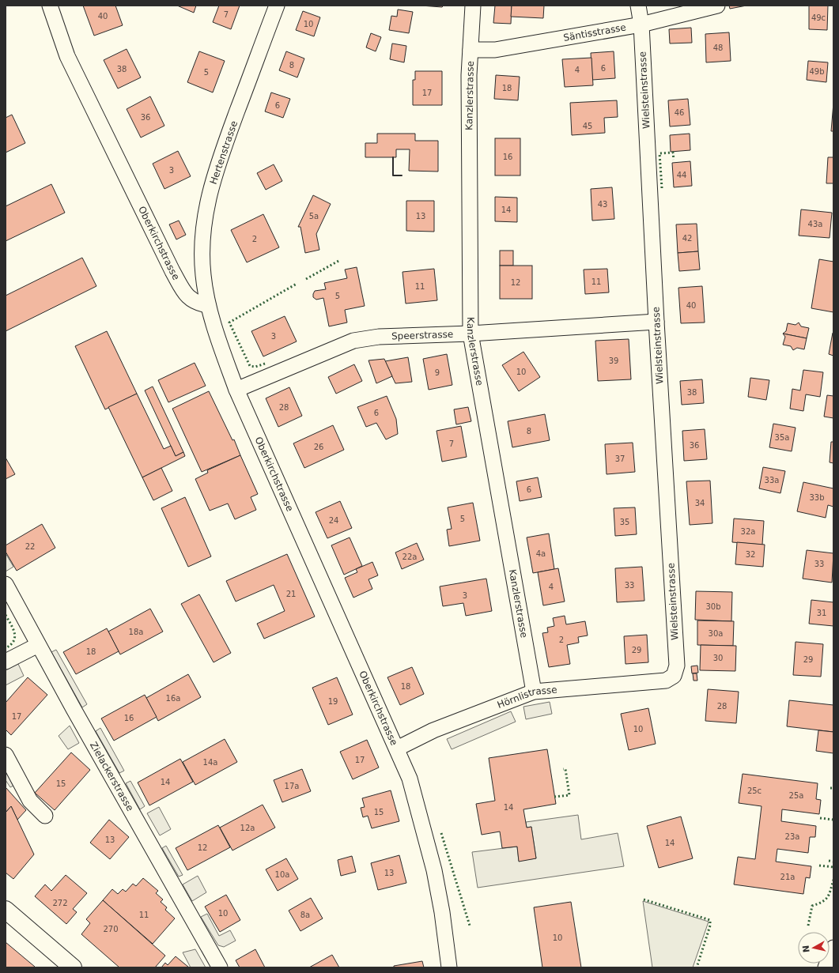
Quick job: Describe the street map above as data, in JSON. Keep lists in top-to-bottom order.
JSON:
{
  "streets": {
    "street": [
      "Säntisstrasse",
      "Wielsteinstrasse",
      "Kanzlerstrasse",
      "Hertenstrasse",
      "Oberkirchstrasse",
      "Speerstrasse",
      "Hörnlistrasse",
      "Zielackerstrasse"
    ]
  },
  "crossings": [
    ["Säntisstrasse", "Wielsteinstrasse"],
    ["Säntisstrasse", "Kanzlerstrasse"],
    ["Wielsteinstrasse", "Speerstrasse"],
    ["Wielsteinstrasse", "Hörnlistrasse"],
    ["Kanzlerstrasse", "Speerstrasse"],
    ["Kanzlerstrasse", "Hörnlistrasse"],
    ["Hertenstrasse", "Oberkirchstrasse"],
    ["Oberkirchstrasse", "Speerstrasse"],
    ["Oberkirchstrasse", "Hörnlistrasse"]
  ],
  "house_numbers": [
    "7",
    "40",
    "49c",
    "10",
    "48",
    "8",
    "6",
    "38",
    "4",
    "49b",
    "5",
    "18",
    "17",
    "6",
    "46",
    "36",
    "45",
    "16",
    "3",
    "44",
    "43",
    "14",
    "5a",
    "13",
    "43a",
    "42",
    "2",
    "11",
    "12",
    "11",
    "5",
    "40",
    "3",
    "39",
    "10",
    "9",
    "38",
    "28",
    "6",
    "8",
    "35a",
    "7",
    "36",
    "26",
    "37",
    "33a",
    "6",
    "33b",
    "34",
    "5",
    "24",
    "35",
    "32a",
    "22",
    "4a",
    "32",
    "22a",
    "33",
    "33",
    "4",
    "21",
    "3",
    "30b",
    "31",
    "18a",
    "30a",
    "2",
    "29",
    "18",
    "30",
    "29",
    "18",
    "16a",
    "19",
    "28",
    "17",
    "16",
    "10",
    "17",
    "14a",
    "14",
    "15",
    "17a",
    "25c",
    "25a",
    "14",
    "15",
    "12a",
    "23a",
    "13",
    "14",
    "12",
    "13",
    "10a",
    "21a",
    "272",
    "10",
    "11",
    "8a",
    "270",
    "10"
  ],
  "north": "left"
}
